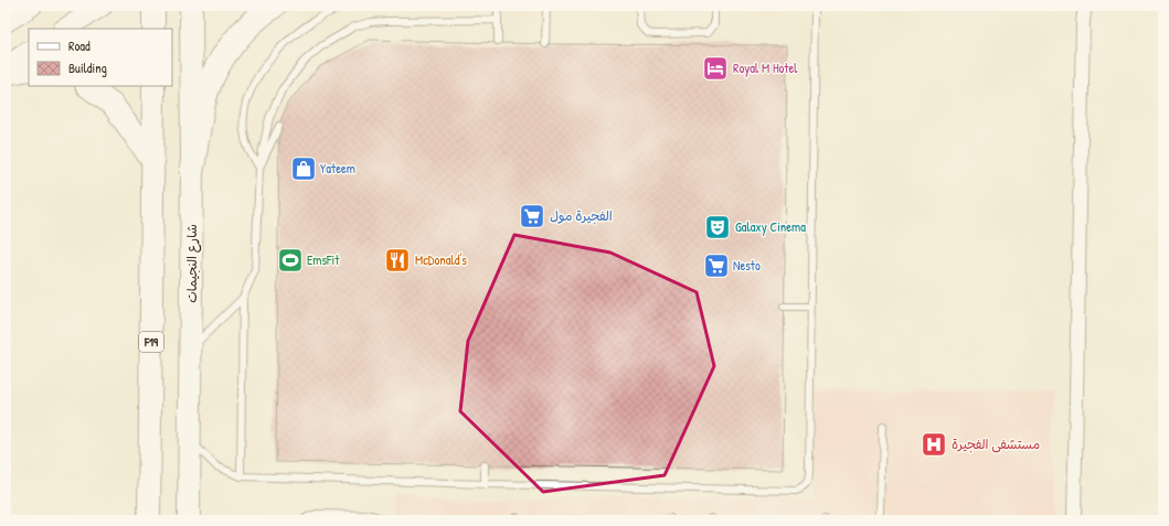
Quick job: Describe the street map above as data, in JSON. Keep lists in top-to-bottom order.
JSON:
{
  "streets": {
    "main road": ["شارع النجيمات", "F19"]
  },
  "places": {
    "hotel": ["Royal M Hotel"],
    "shop": ["Yateem"],
    "supermarket": ["الفجيرة مول", "Nesto"],
    "theatre": ["Galaxy Cinema"],
    "sports": ["EmsFit"],
    "restaurant": ["McDonald's"],
    "hospital": ["مستشفى الفجيرة"]
  },
  "legend": ["Road", "Building"]
}
